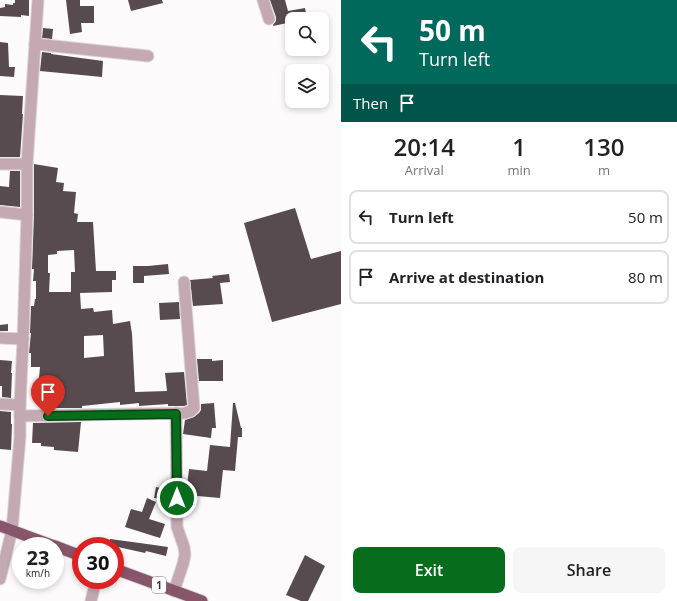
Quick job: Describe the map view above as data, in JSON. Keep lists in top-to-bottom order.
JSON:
{
  "streets": {
    "highway": ["1"]
  },
  "page": {
    "turn": ["50 m", "Turn left"],
    "then": "Then",
    "eta": [
      "20:14",
      "Arrival",
      "1",
      "min",
      "130",
      "m"
    ],
    "list": [
      {
        "name": "Turn left",
        "value": "50 m"
      },
      {
        "name": "Arrive at destination",
        "value": "80 m"
      }
    ],
    "speed": "23 km/h",
    "limit": "30",
    "buttons": ["Exit", "Share"]
  }
}
